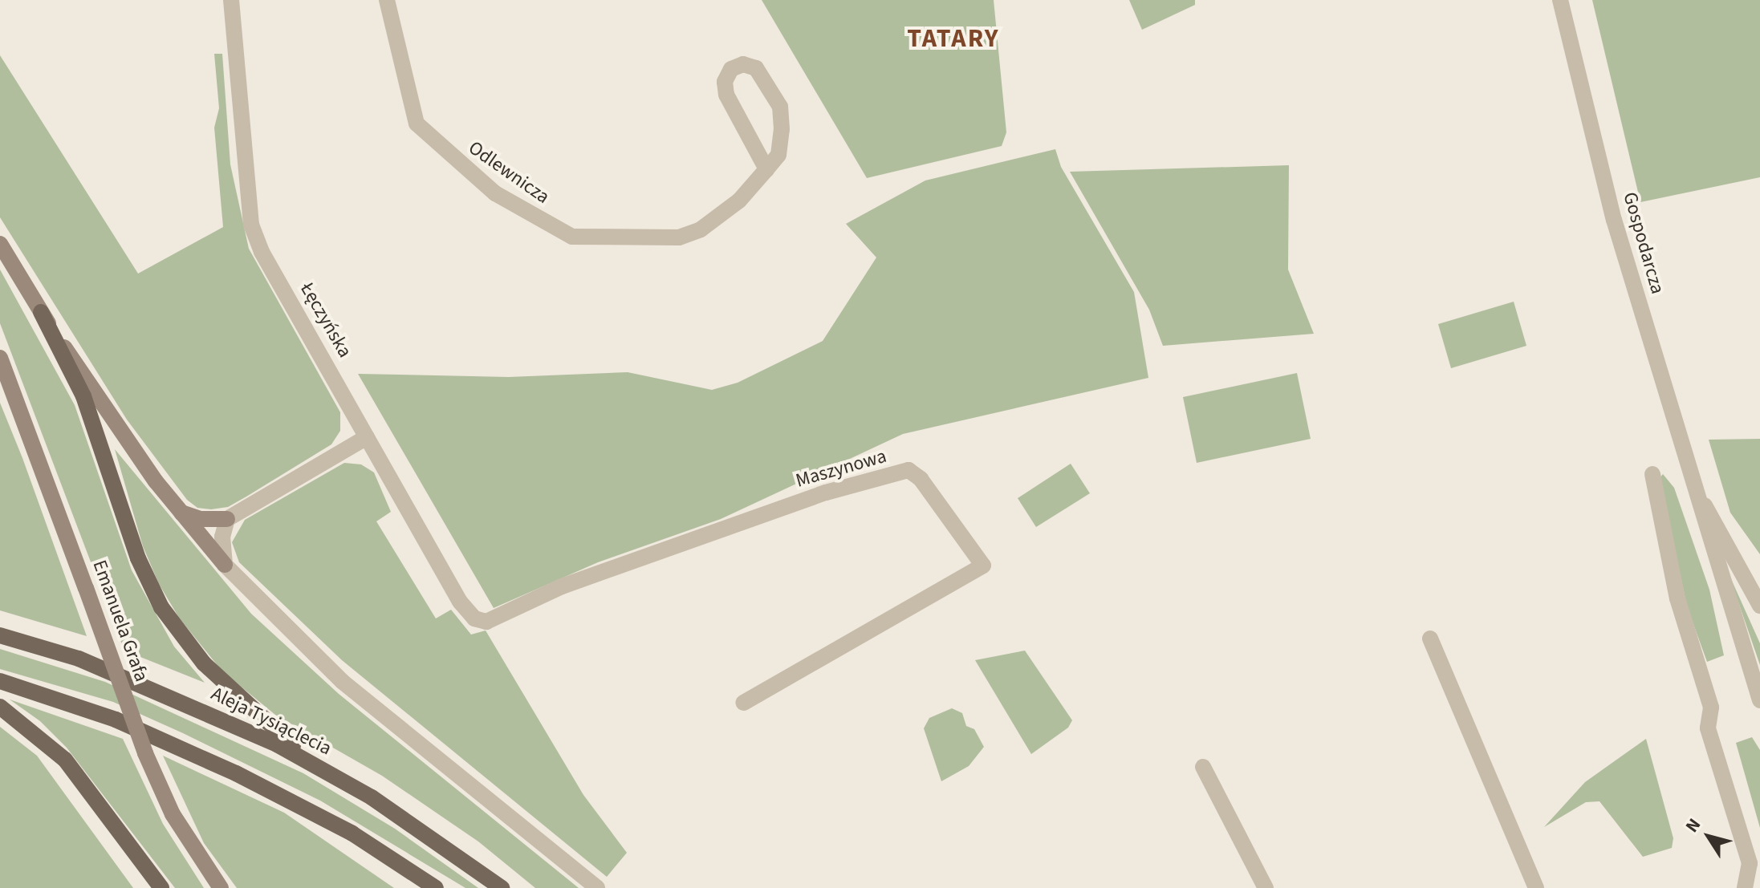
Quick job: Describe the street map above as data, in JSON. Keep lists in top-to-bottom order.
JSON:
{
  "streets": {
    "main road": ["Emanuela Grafa", "Aleja Tysiąclecia"],
    "street": [
      "Odlewnicza",
      "Gospodarcza",
      "Łęczyńska",
      "Maszynowa"
    ]
  },
  "crossings": [
    ["Łęczyńska", "Maszynowa"]
  ],
  "districts": ["TATARY"],
  "north": "top left"
}
